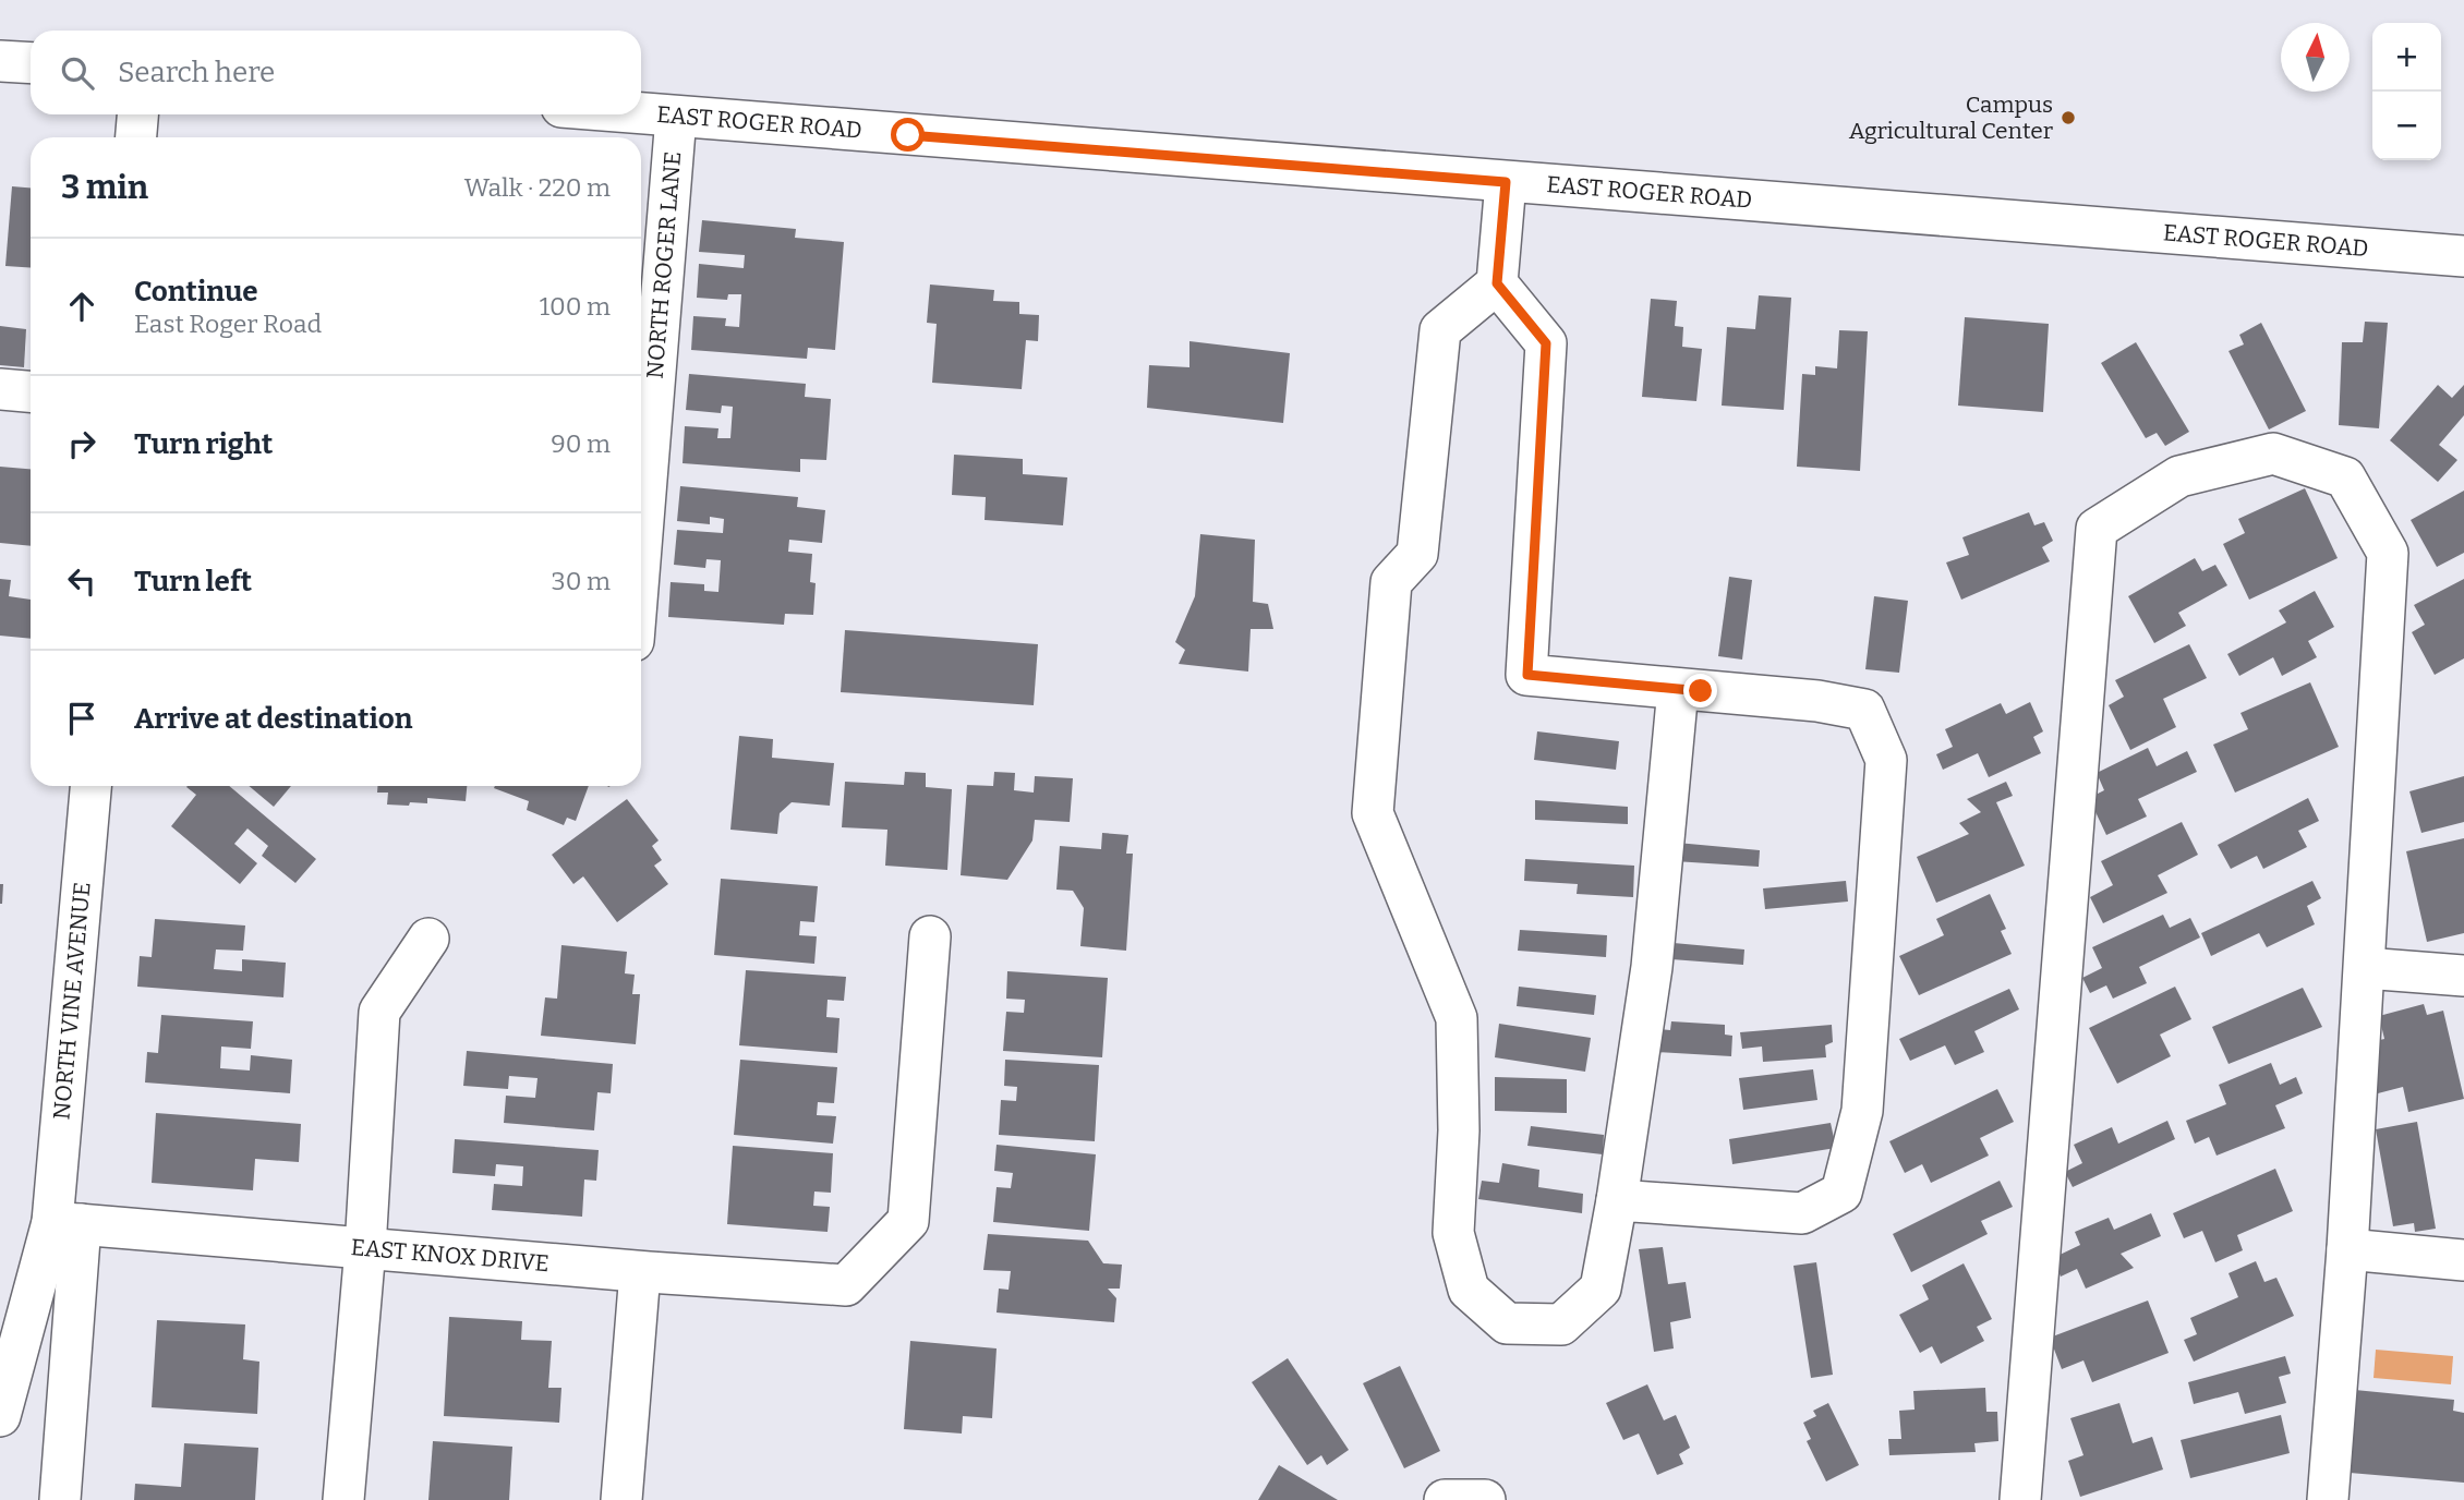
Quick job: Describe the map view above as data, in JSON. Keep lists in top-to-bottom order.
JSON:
{
  "streets": {
    "street": [
      "EAST ROGER ROAD",
      "NORTH ROGER LANE",
      "NORTH VINE AVENUE",
      "EAST KNOX DRIVE"
    ]
  },
  "crossings": [
    ["EAST ROGER ROAD", "NORTH ROGER LANE"],
    ["NORTH VINE AVENUE", "EAST KNOX DRIVE"]
  ],
  "places": ["Campus Agricultural Center"],
  "north": "top",
  "page": {
    "map_buttons": ["+", "−"],
    "search": "Search here",
    "heading": ["3 min", "Walk · 220 m"],
    "list": [
      ["Continue", "East Roger Road", "100 m"],
      ["Turn right", "90 m"],
      ["Turn left", "30 m"],
      "Arrive at destination"
    ]
  }
}
